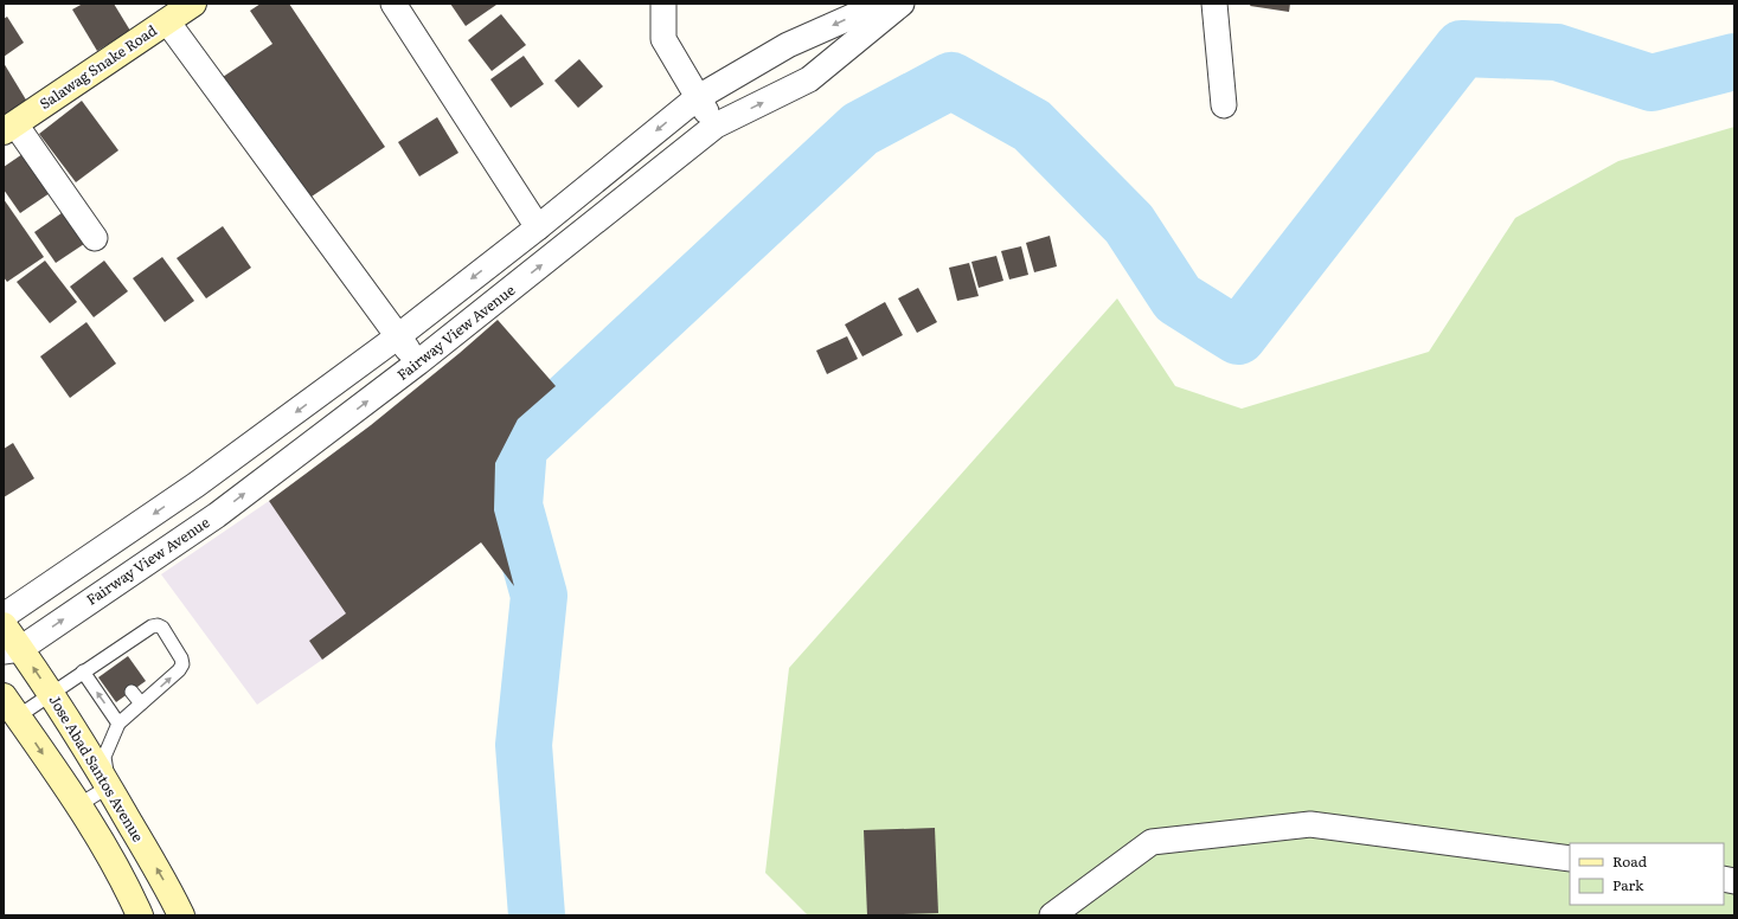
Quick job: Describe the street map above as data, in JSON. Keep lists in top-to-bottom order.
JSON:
{
  "streets": {
    "main road": ["Salawag Snake Road", "Jose Abad Santos Avenue"],
    "street": ["Fairway View Avenue"]
  },
  "crossings": [
    ["Fairway View Avenue", "Jose Abad Santos Avenue"]
  ],
  "legend": ["Road", "Park"]
}
